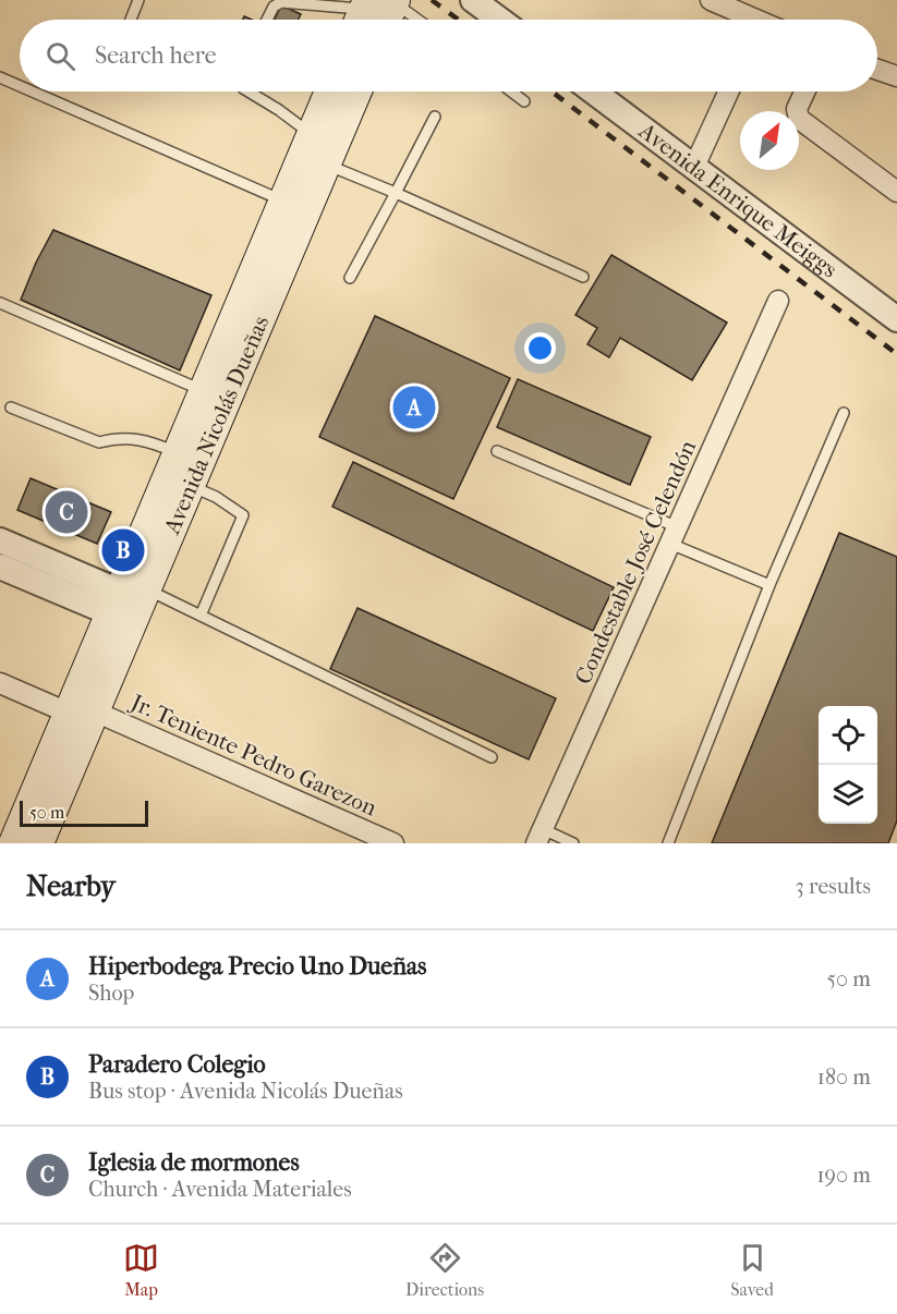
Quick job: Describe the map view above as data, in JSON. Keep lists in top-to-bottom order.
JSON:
{
  "streets": {
    "main road": ["Avenida Nicolás Dueñas"],
    "street": ["Avenida Enrique Meiggs", "Condestable José Celendón", "Jr. Teniente Pedro Garezon"]
  },
  "crossings": [
    ["Avenida Nicolás Dueñas", "Jr. Teniente Pedro Garezon"]
  ],
  "scale_bar": "50 m",
  "north": "top right",
  "page": {
    "search": "Search here",
    "pins": ["A", "C", "B"],
    "scale": "50 m",
    "heading": ["Nearby", "3 results"],
    "list": [
      {
        "mark": "A",
        "name": "Hiperbodega Precio Uno Dueñas",
        "note": "Shop",
        "value": "50 m"
      },
      {
        "mark": "B",
        "name": "Paradero Colegio",
        "note": "Bus stop · Avenida Nicolás Dueñas",
        "value": "180 m"
      },
      {
        "mark": "C",
        "name": "Iglesia de mormones",
        "note": "Church · Avenida Materiales",
        "value": "190 m"
      }
    ],
    "nav": ["Map", "Directions", "Saved"]
  }
}
